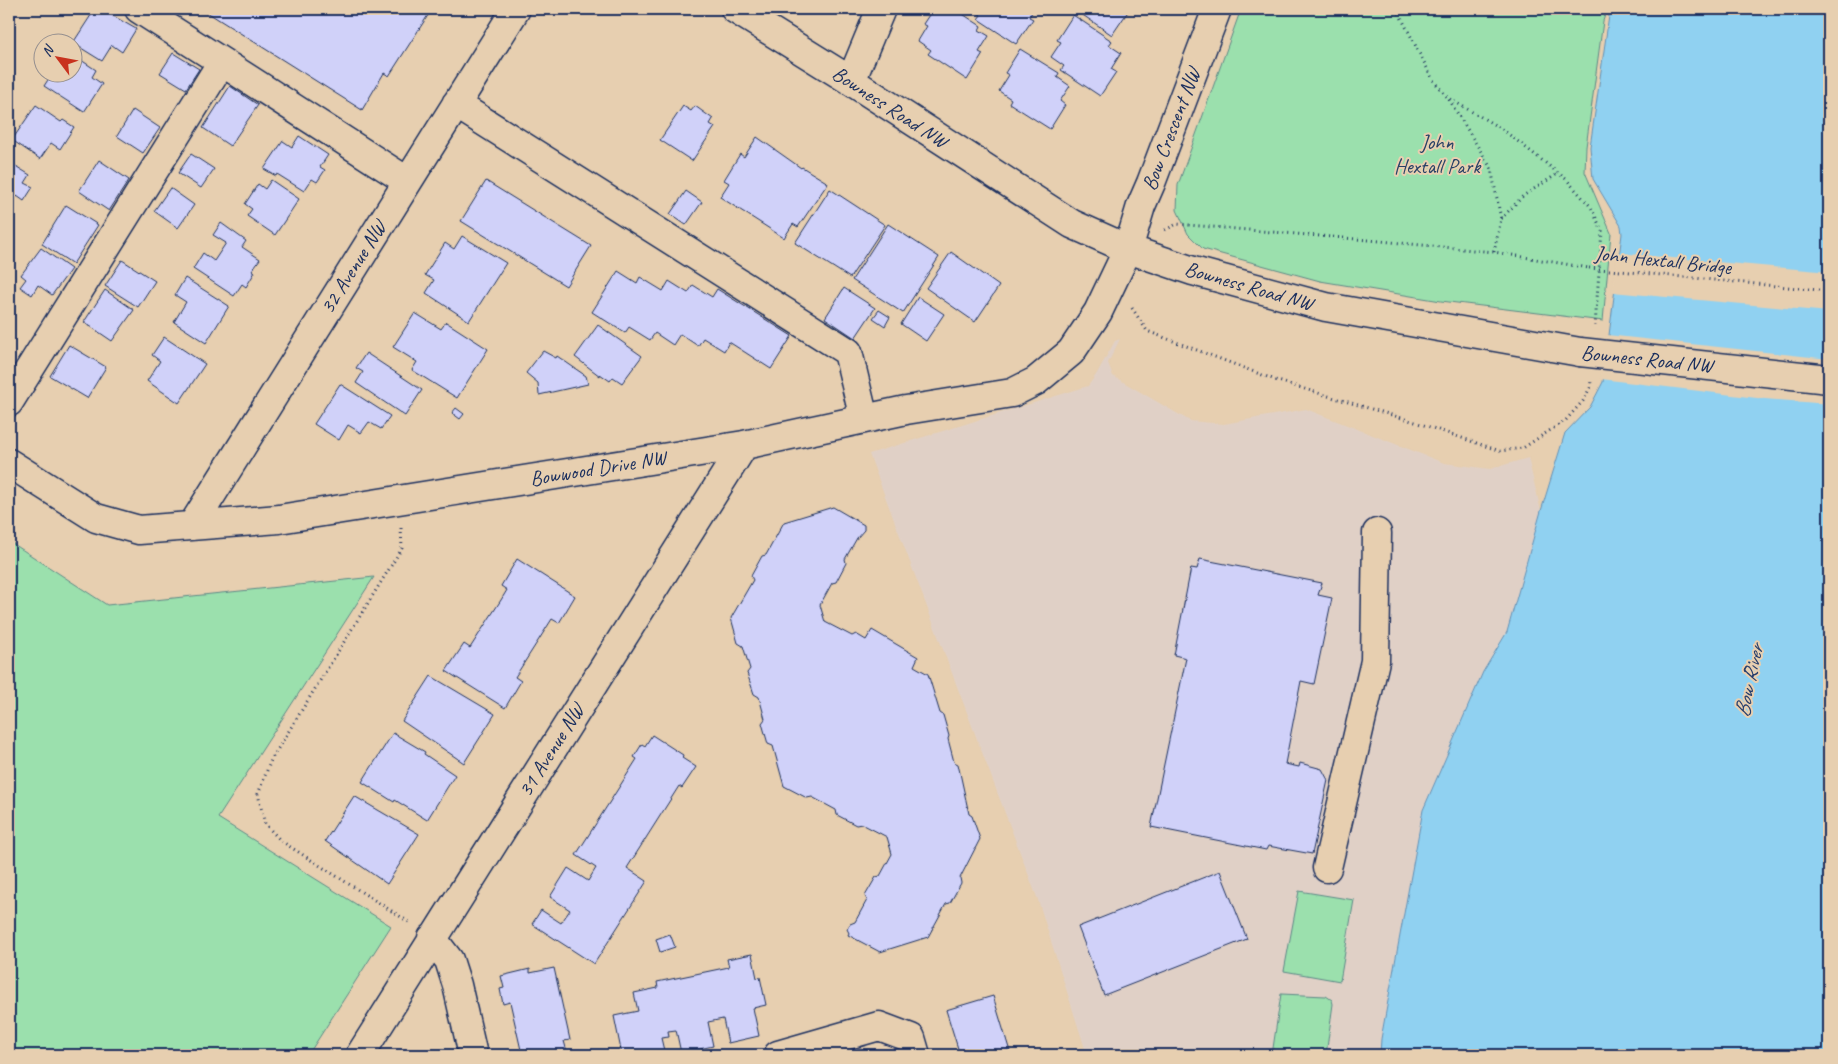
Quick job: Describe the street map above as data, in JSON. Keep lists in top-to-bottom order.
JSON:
{
  "streets": {
    "street": [
      "Bowness Road NW",
      "Bow Crescent NW",
      "32 Avenue NW",
      "Bowwood Drive NW",
      "31 Avenue NW"
    ],
    "path": ["John Hextall Bridge"]
  },
  "crossings": [
    ["Bowness Road NW", "Bow Crescent NW"],
    ["Bowness Road NW", "Bowwood Drive NW"],
    ["Bow Crescent NW", "Bowwood Drive NW"],
    ["32 Avenue NW", "Bowwood Drive NW"],
    ["Bowwood Drive NW", "31 Avenue NW"]
  ],
  "water": ["Bow River"],
  "parks": ["John Hextall Park"],
  "north": "top left"
}
